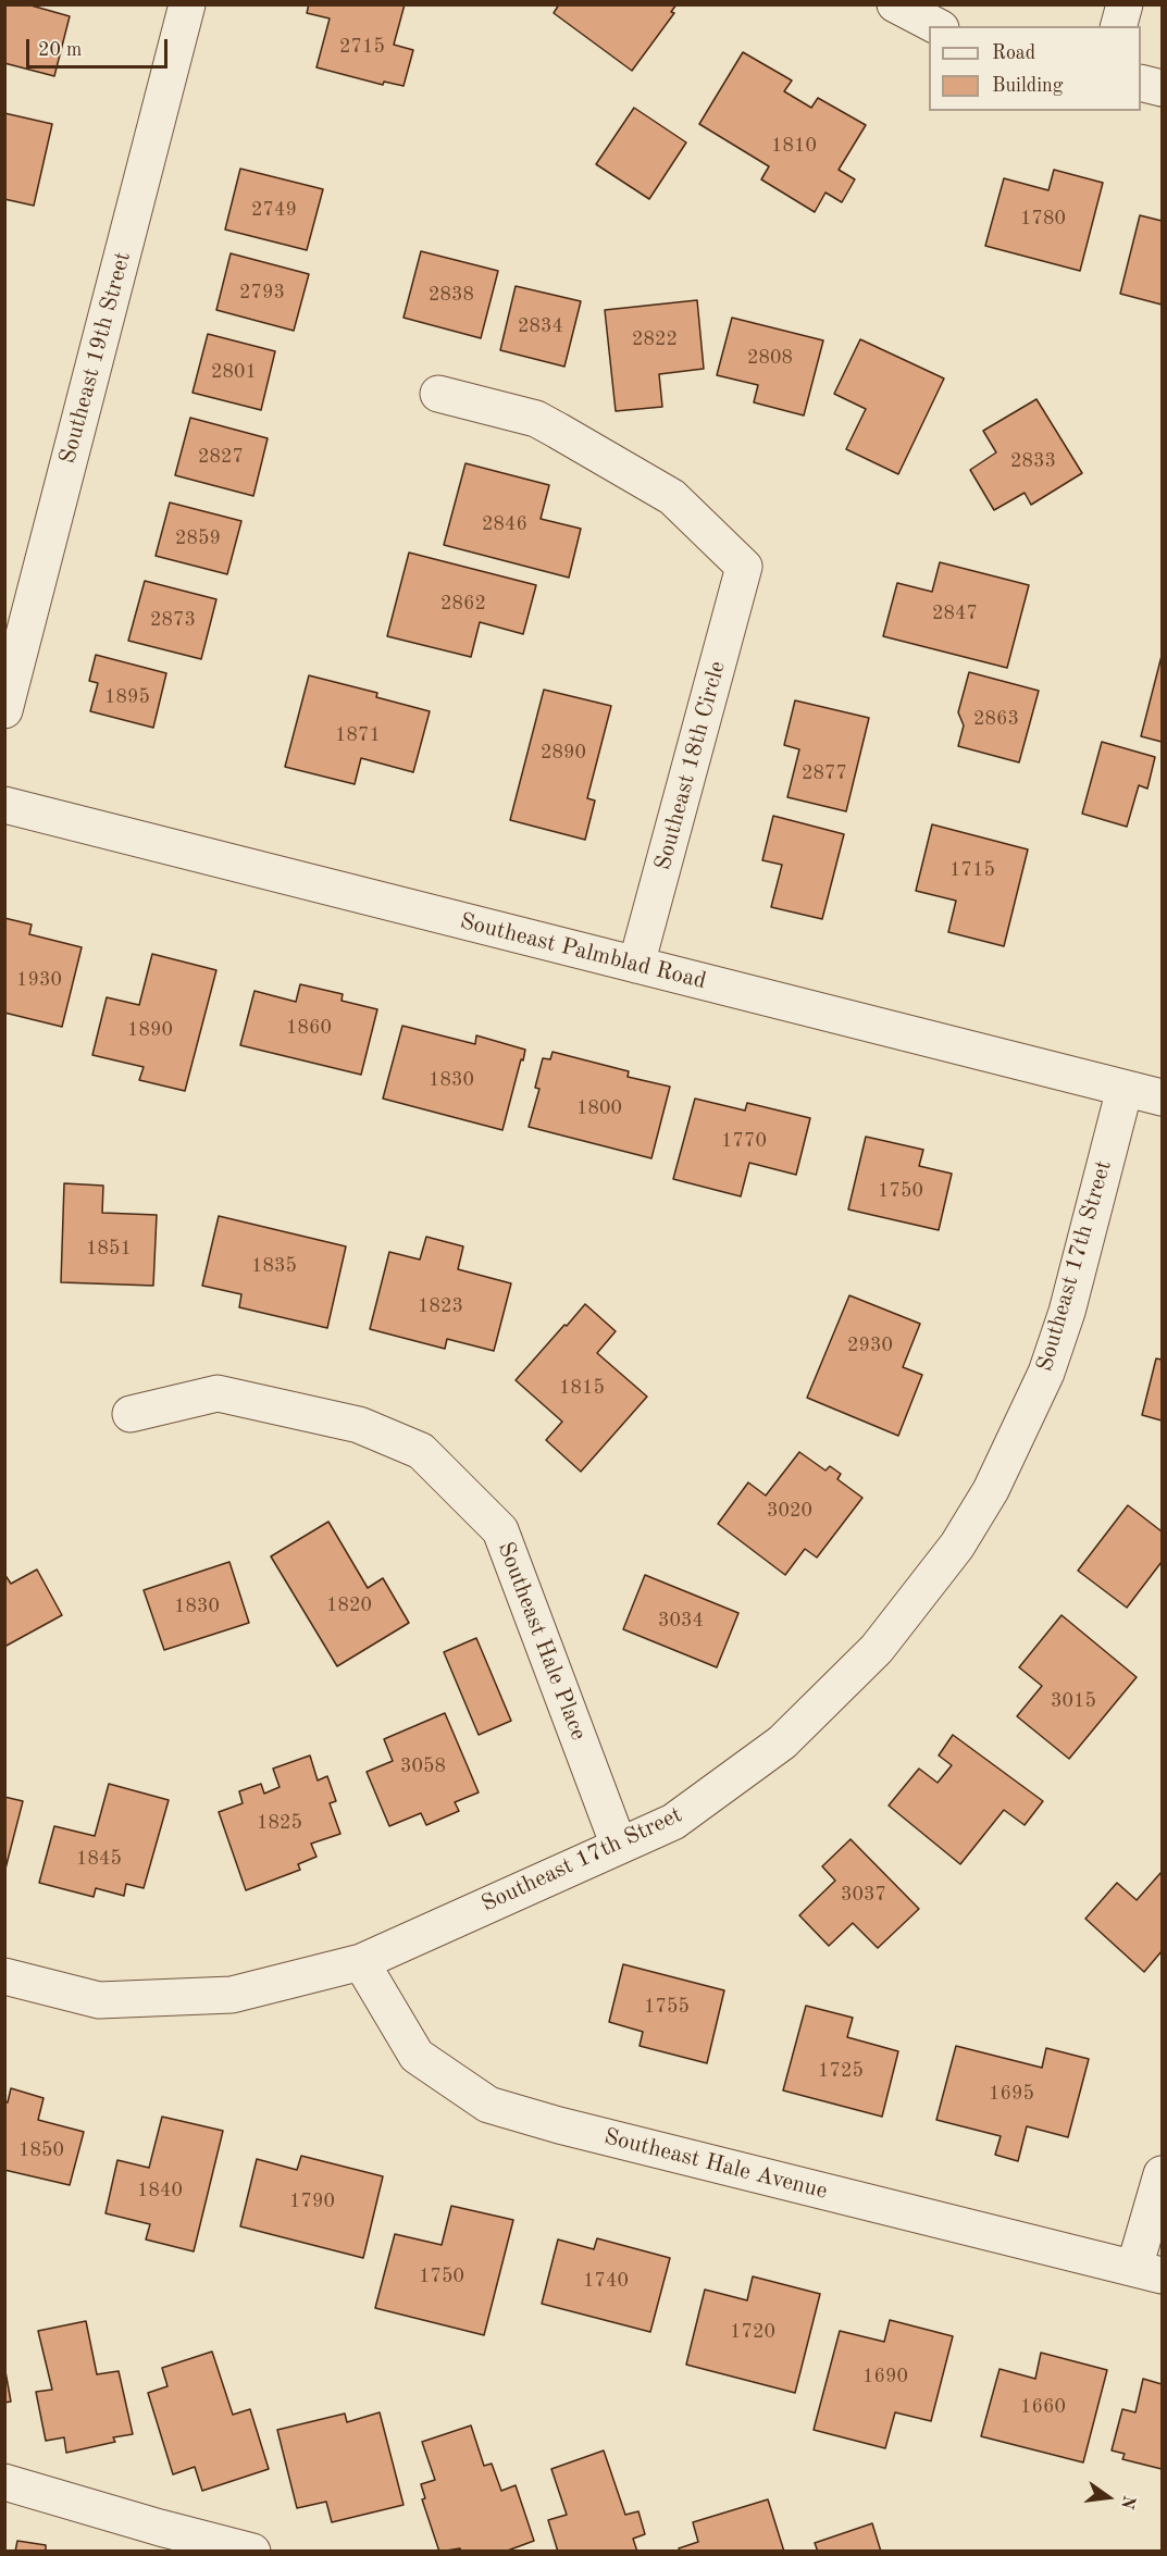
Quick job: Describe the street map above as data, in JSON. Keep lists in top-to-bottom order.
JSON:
{
  "streets": {
    "street": [
      "Southeast 19th Street",
      "Southeast 18th Circle",
      "Southeast Palmblad Road",
      "Southeast 17th Street",
      "Southeast Hale Place",
      "Southeast Hale Avenue"
    ]
  },
  "crossings": [
    ["Southeast 18th Circle", "Southeast Palmblad Road"],
    ["Southeast Palmblad Road", "Southeast 17th Street"],
    ["Southeast 17th Street", "Southeast Hale Place"],
    ["Southeast 17th Street", "Southeast Hale Avenue"]
  ],
  "house_numbers": [
    "2715",
    "1810",
    "2749",
    "1780",
    "2793",
    "2838",
    "2834",
    "2822",
    "2808",
    "2801",
    "2827",
    "2833",
    "2846",
    "2859",
    "2862",
    "2847",
    "2873",
    "1895",
    "2863",
    "1871",
    "2890",
    "2877",
    "1715",
    "1930",
    "1860",
    "1890",
    "1830",
    "1800",
    "1770",
    "1750",
    "1851",
    "1835",
    "1823",
    "2930",
    "1815",
    "3020",
    "1820",
    "1830",
    "3034",
    "3015",
    "3058",
    "1825",
    "1845",
    "3037",
    "1755",
    "1725",
    "1695",
    "1850",
    "1840",
    "1790",
    "1750",
    "1740",
    "1720",
    "1690",
    "1660"
  ],
  "legend": ["Road", "Building"],
  "scale_bar": "20 m",
  "north": "right"
}
